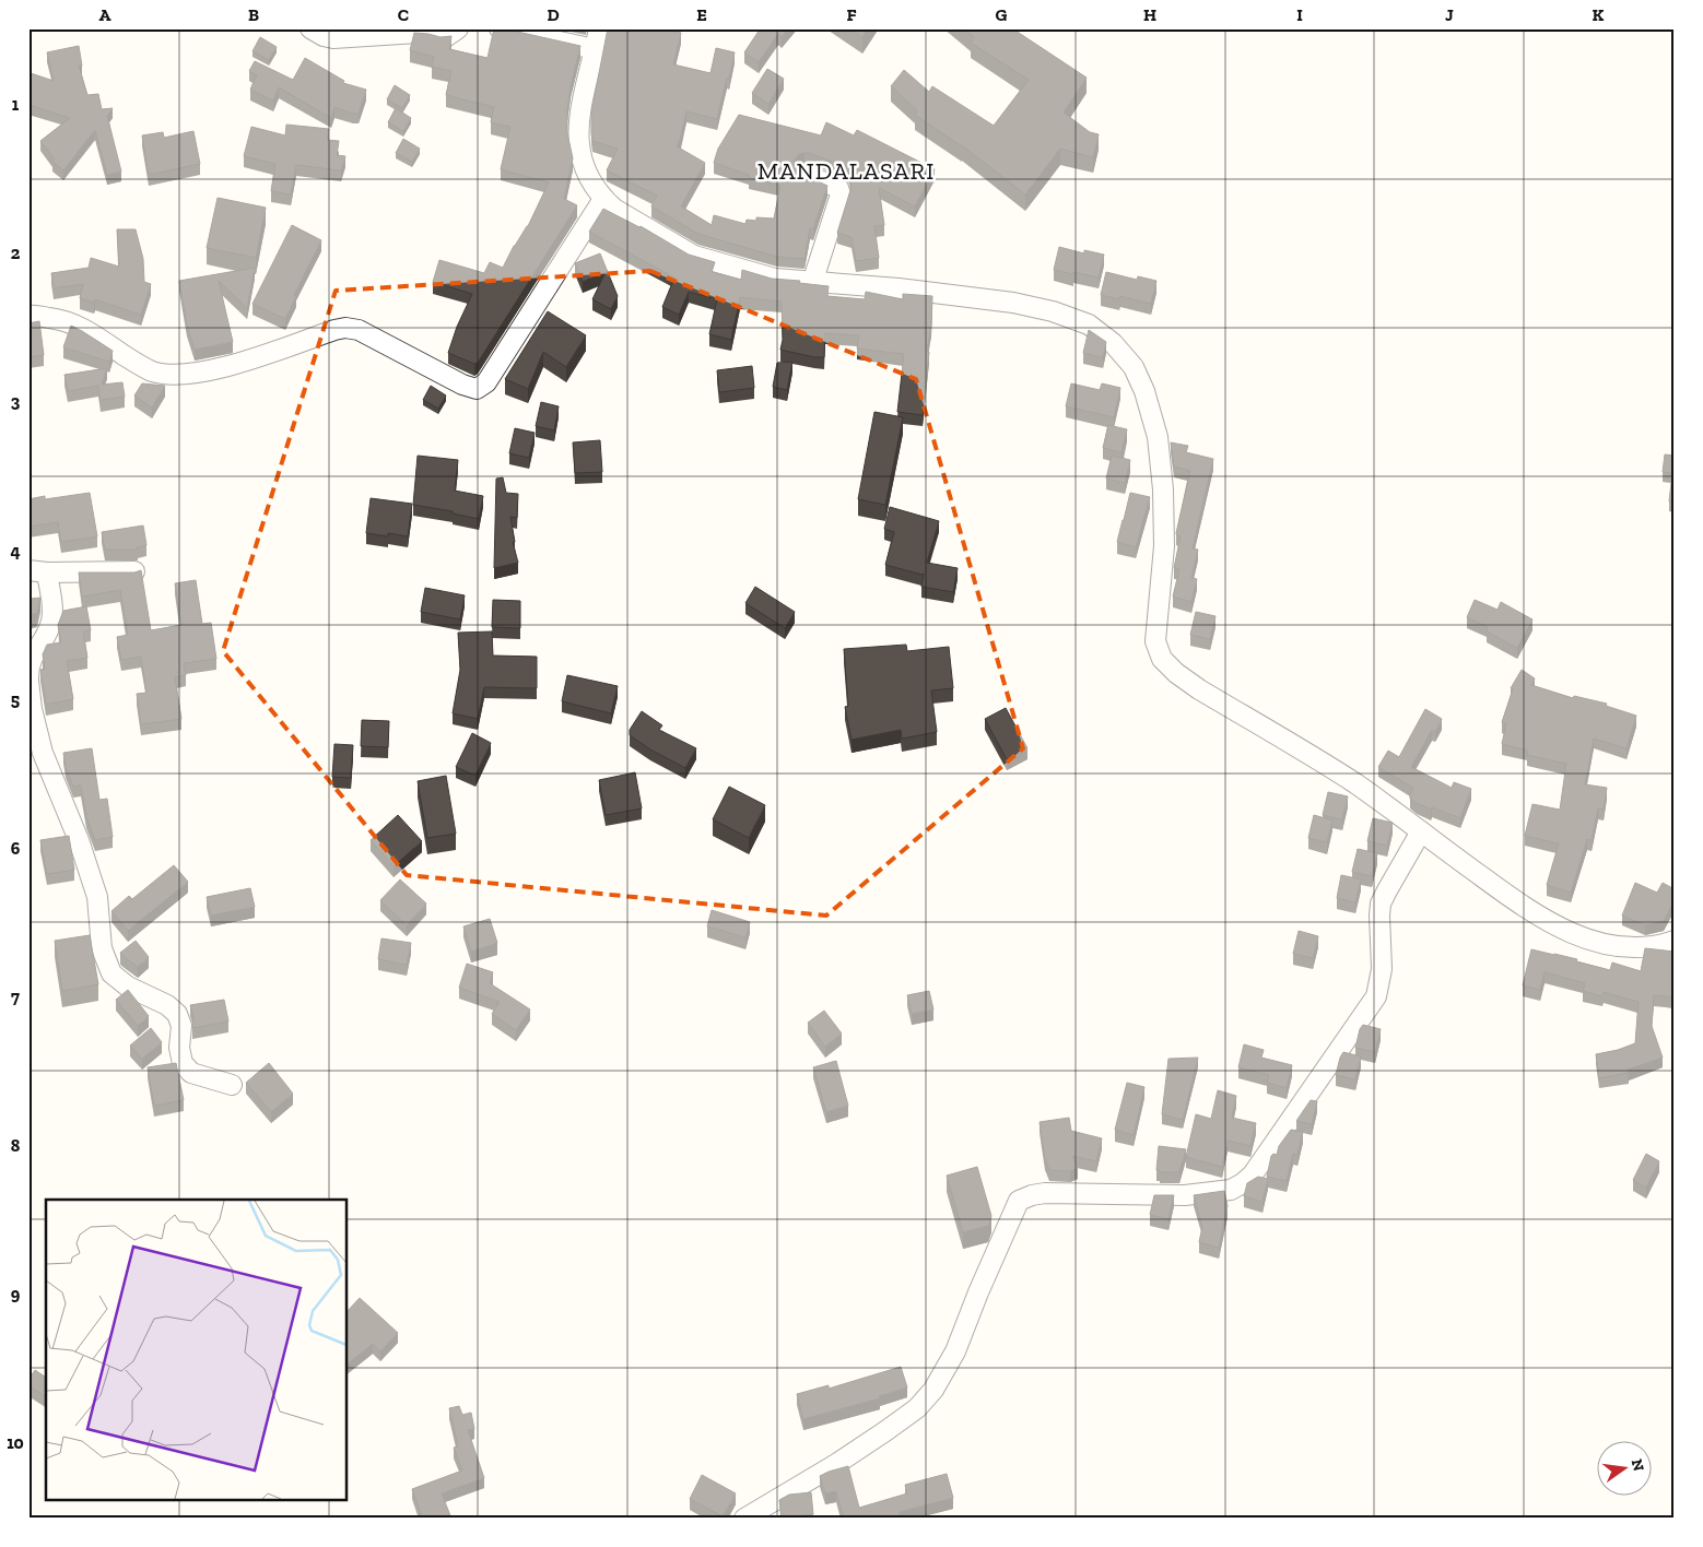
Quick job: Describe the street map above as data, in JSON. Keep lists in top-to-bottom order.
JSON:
{
  "districts": ["MANDALASARI"],
  "north": "right",
  "grid": {
    "columns": [
      "A",
      "B",
      "C",
      "D",
      "E",
      "F",
      "G",
      "H",
      "I",
      "J",
      "K"
    ],
    "rows": [
      "1",
      "2",
      "3",
      "4",
      "5",
      "6",
      "7",
      "8",
      "9",
      "10"
    ]
  }
}
